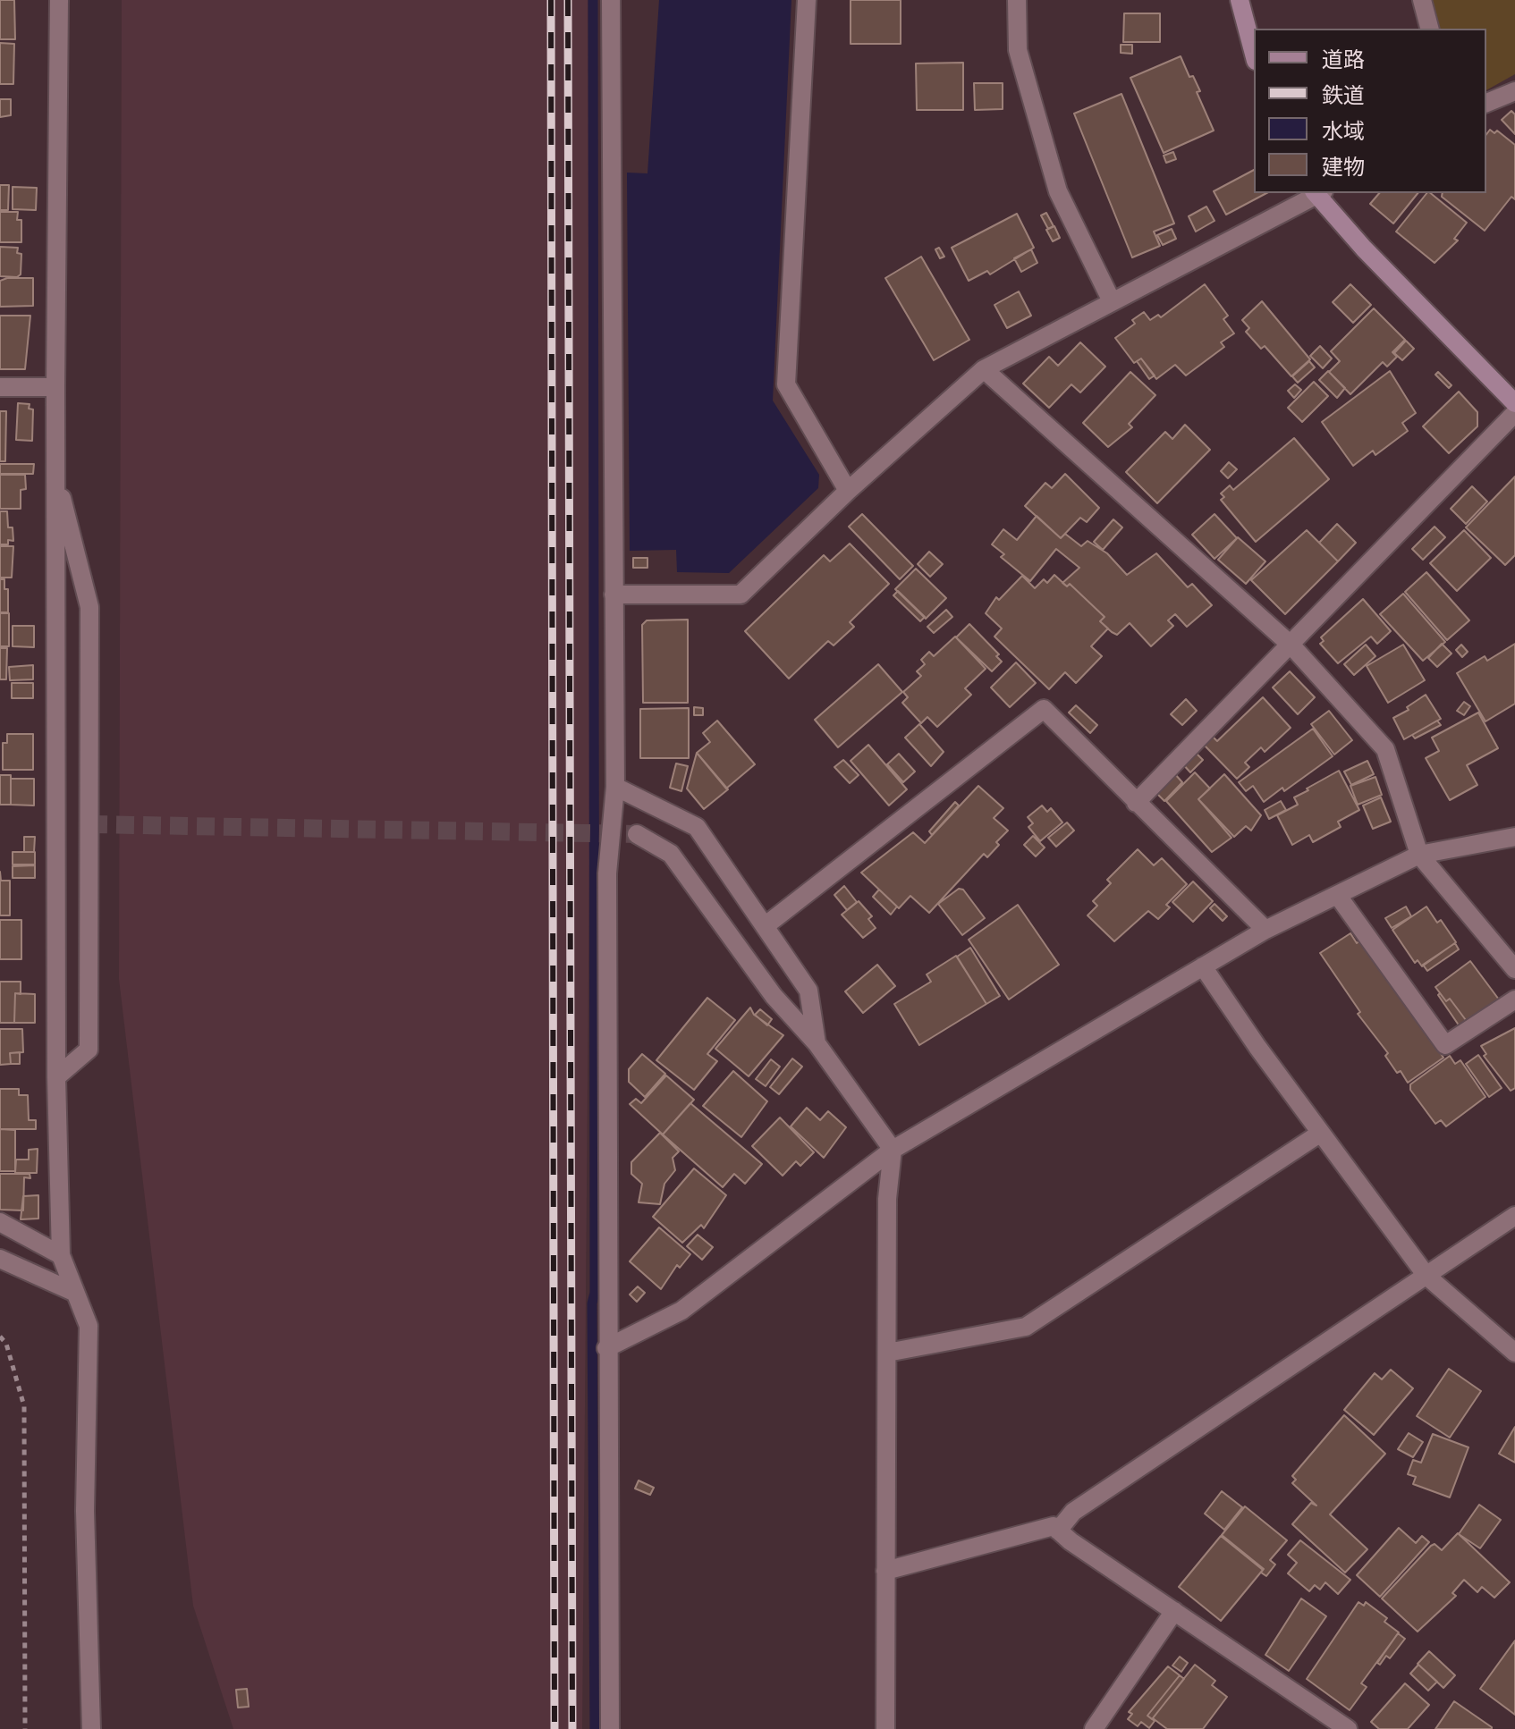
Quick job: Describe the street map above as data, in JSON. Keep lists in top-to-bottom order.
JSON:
{
  "legend": [
    "道路",
    "鉄道",
    "水域",
    "建物"
  ]
}
